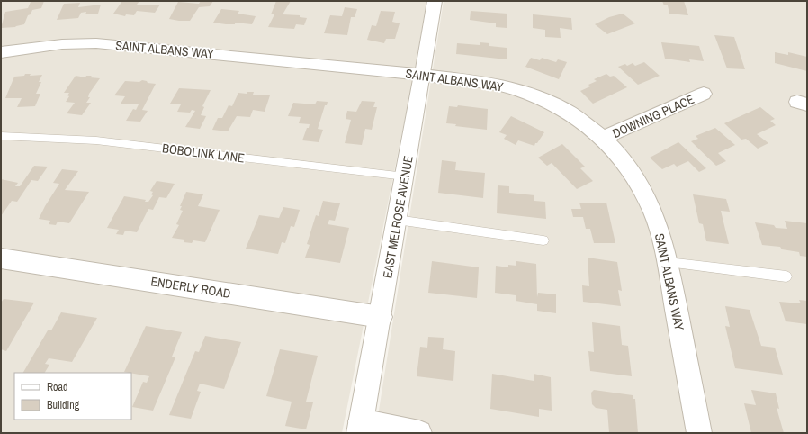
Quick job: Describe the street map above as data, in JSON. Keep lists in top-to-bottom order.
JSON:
{
  "streets": {
    "street": [
      "SAINT ALBANS WAY",
      "DOWNING PLACE",
      "EAST MELROSE AVENUE",
      "ENDERLY ROAD"
    ],
    "lane": ["BOBOLINK LANE"]
  },
  "crossings": [
    ["SAINT ALBANS WAY", "DOWNING PLACE"],
    ["SAINT ALBANS WAY", "EAST MELROSE AVENUE"],
    ["BOBOLINK LANE", "EAST MELROSE AVENUE"],
    ["EAST MELROSE AVENUE", "ENDERLY ROAD"]
  ],
  "legend": ["Road", "Building"]
}
